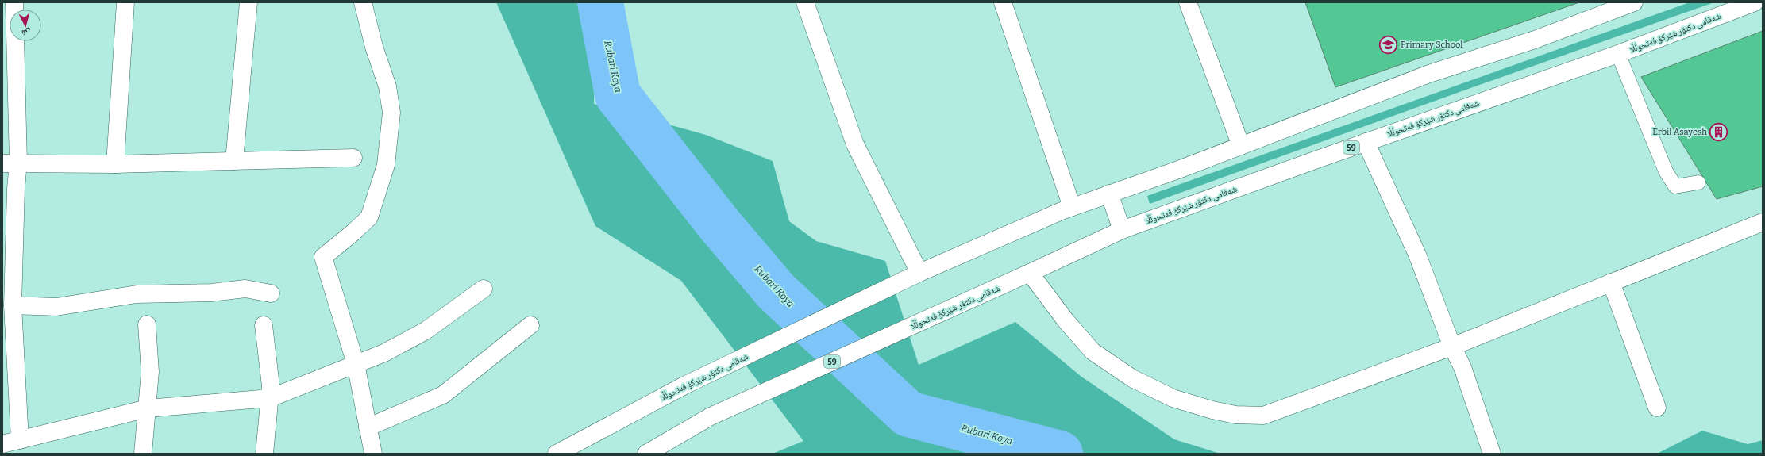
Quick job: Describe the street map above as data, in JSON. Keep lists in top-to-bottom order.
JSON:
{
  "streets": {
    "street": ["شەقامی دکتۆر شێرکۆ فەتحوڵڵا", "59"]
  },
  "water": ["Rubari Koya"],
  "places": {
    "school or university": ["Primary School"],
    "building": ["Erbil Asayesh"]
  },
  "north": "bottom"
}
